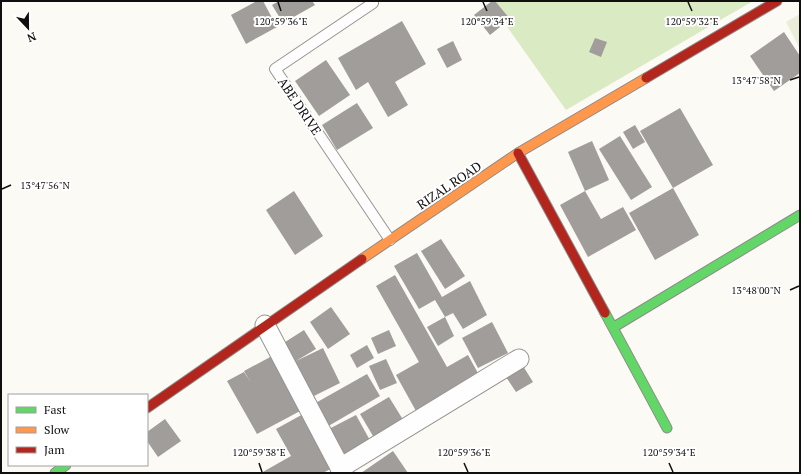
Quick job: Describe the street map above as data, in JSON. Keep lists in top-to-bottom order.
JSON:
{
  "streets": {
    "street": ["RIZAL ROAD"],
    "lane": ["ABE DRIVE"]
  },
  "crossings": [
    ["ABE DRIVE", "RIZAL ROAD"]
  ],
  "legend": ["Fast", "Slow", "Jam"],
  "north": "bottom",
  "coordinates": [
    "120°59'36\"E",
    "120°59'34\"E",
    "120°59'32\"E",
    "13°47'58\"N",
    "13°47'56\"N",
    "13°48'00\"N",
    "120°59'38\"E"
  ]
}
